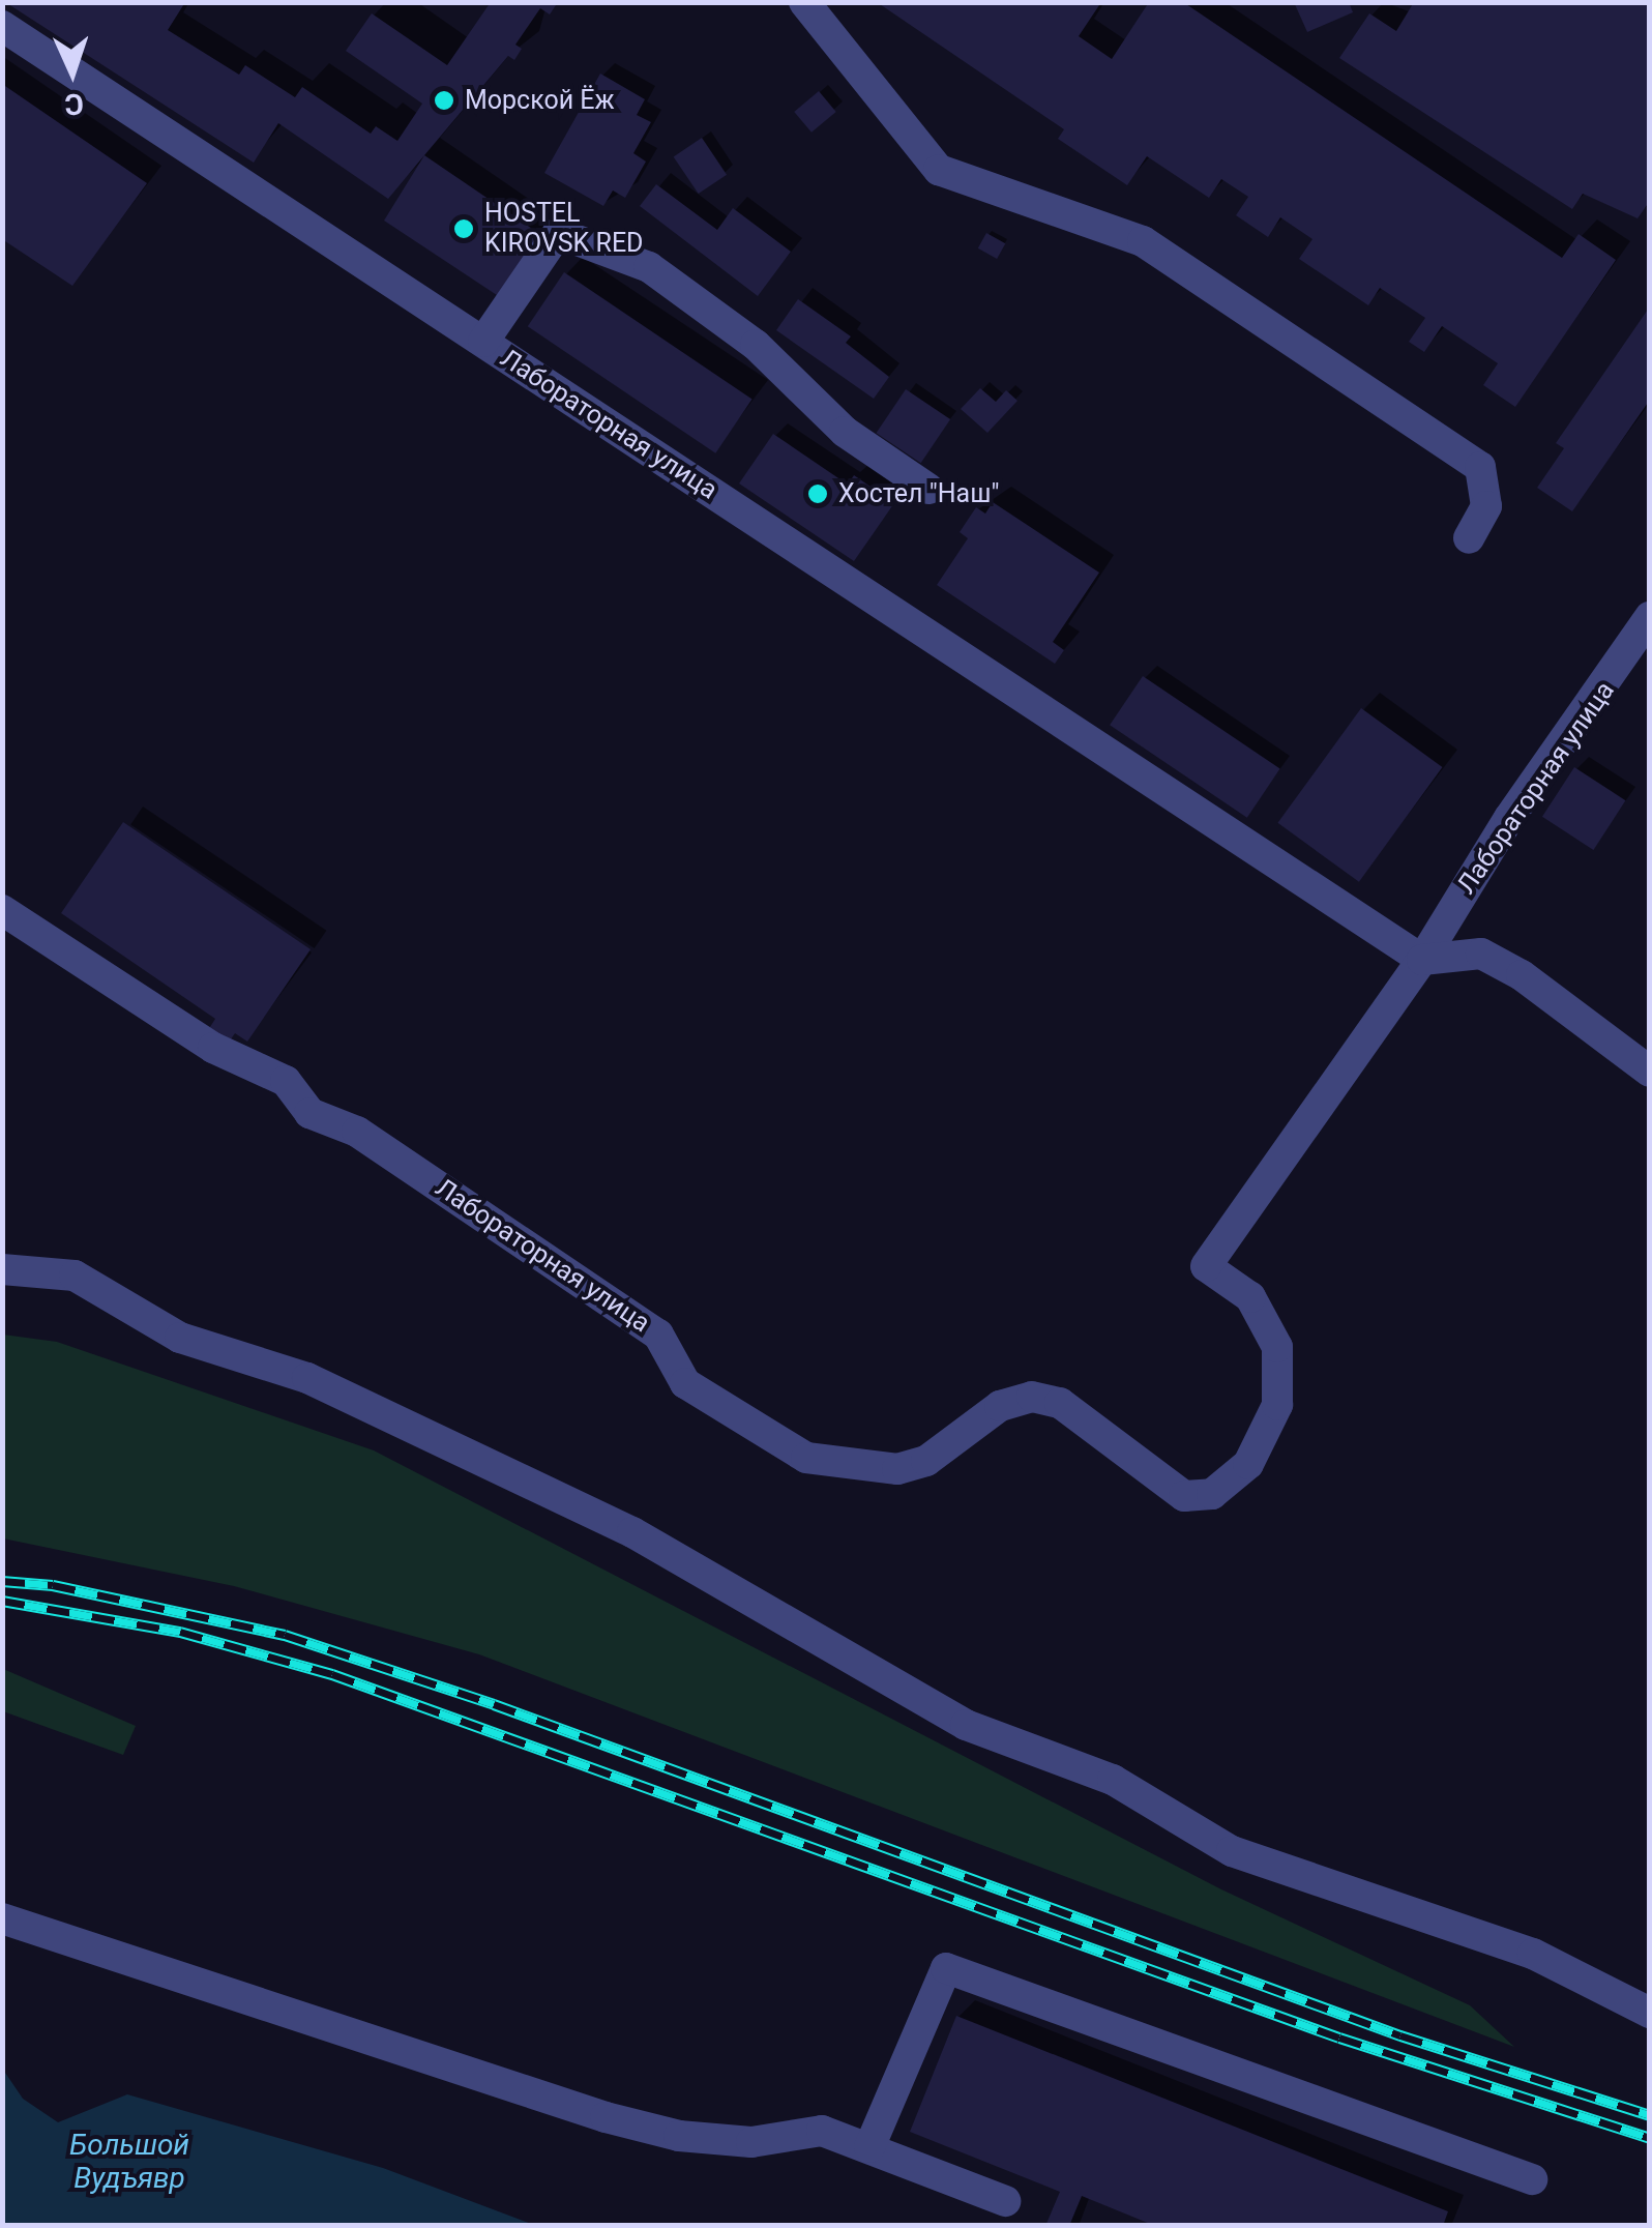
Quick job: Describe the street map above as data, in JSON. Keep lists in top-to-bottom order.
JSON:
{
  "streets": {
    "street": ["Лабораторная улица"]
  },
  "water": ["Большой Вудъявр"],
  "places": ["Морской Ёж", "HOSTEL KIROVSK RED", "Хостел \"Наш\""],
  "north": "bottom"
}
